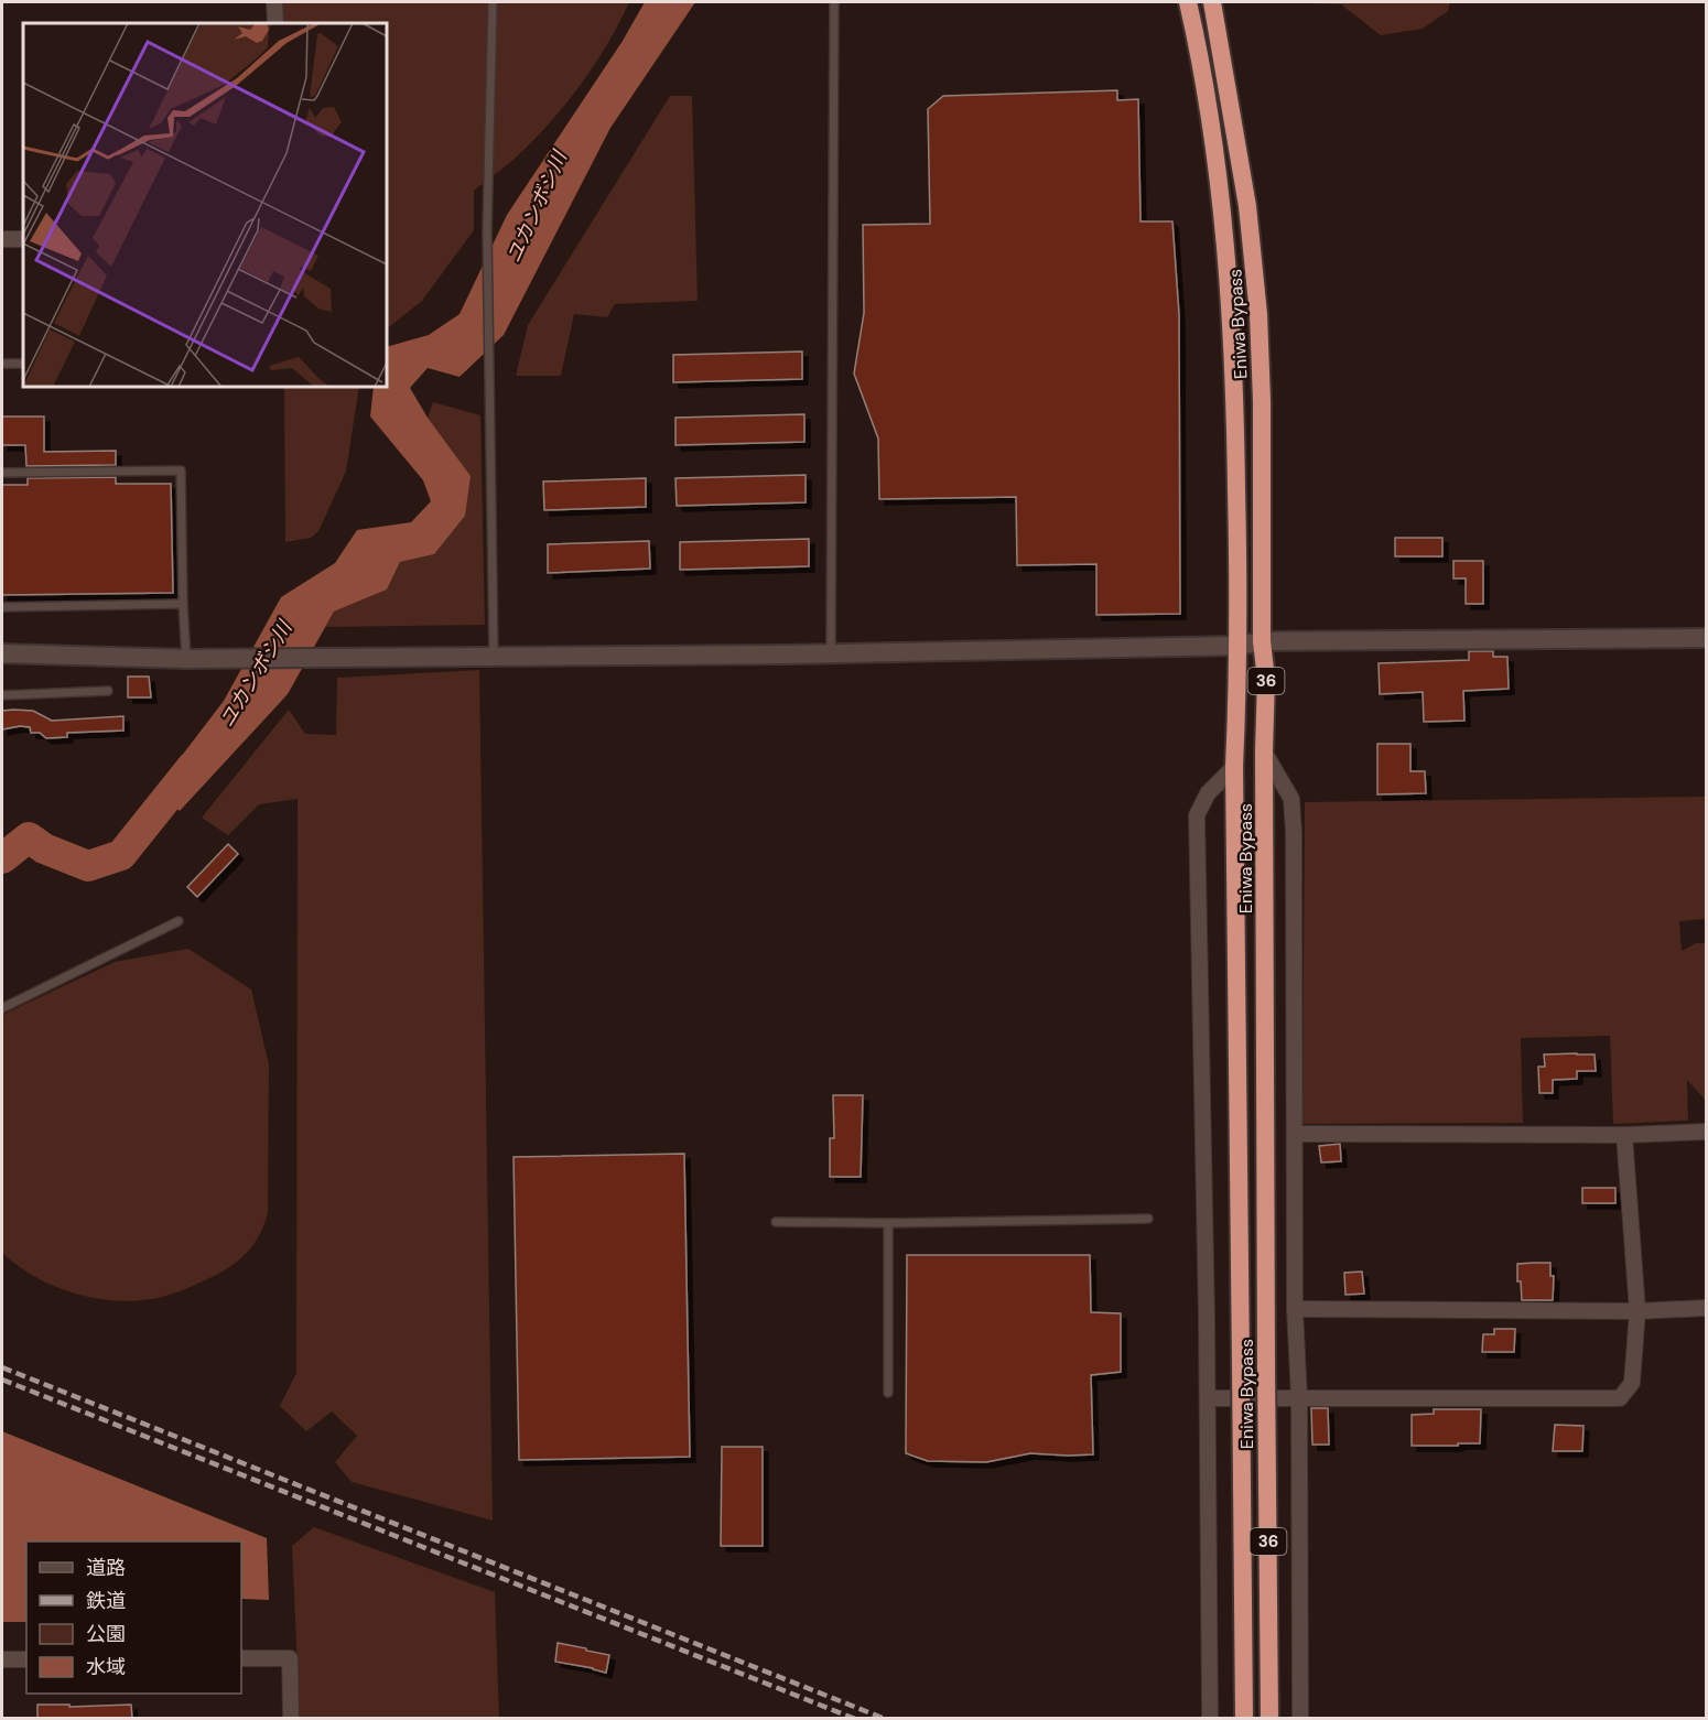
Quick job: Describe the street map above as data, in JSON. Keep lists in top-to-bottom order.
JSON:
{
  "streets": {
    "highway": ["Eniwa Bypass", "36"]
  },
  "water": ["ユカンボシ川"],
  "legend": [
    "道路",
    "鉄道",
    "公園",
    "水域"
  ]
}
